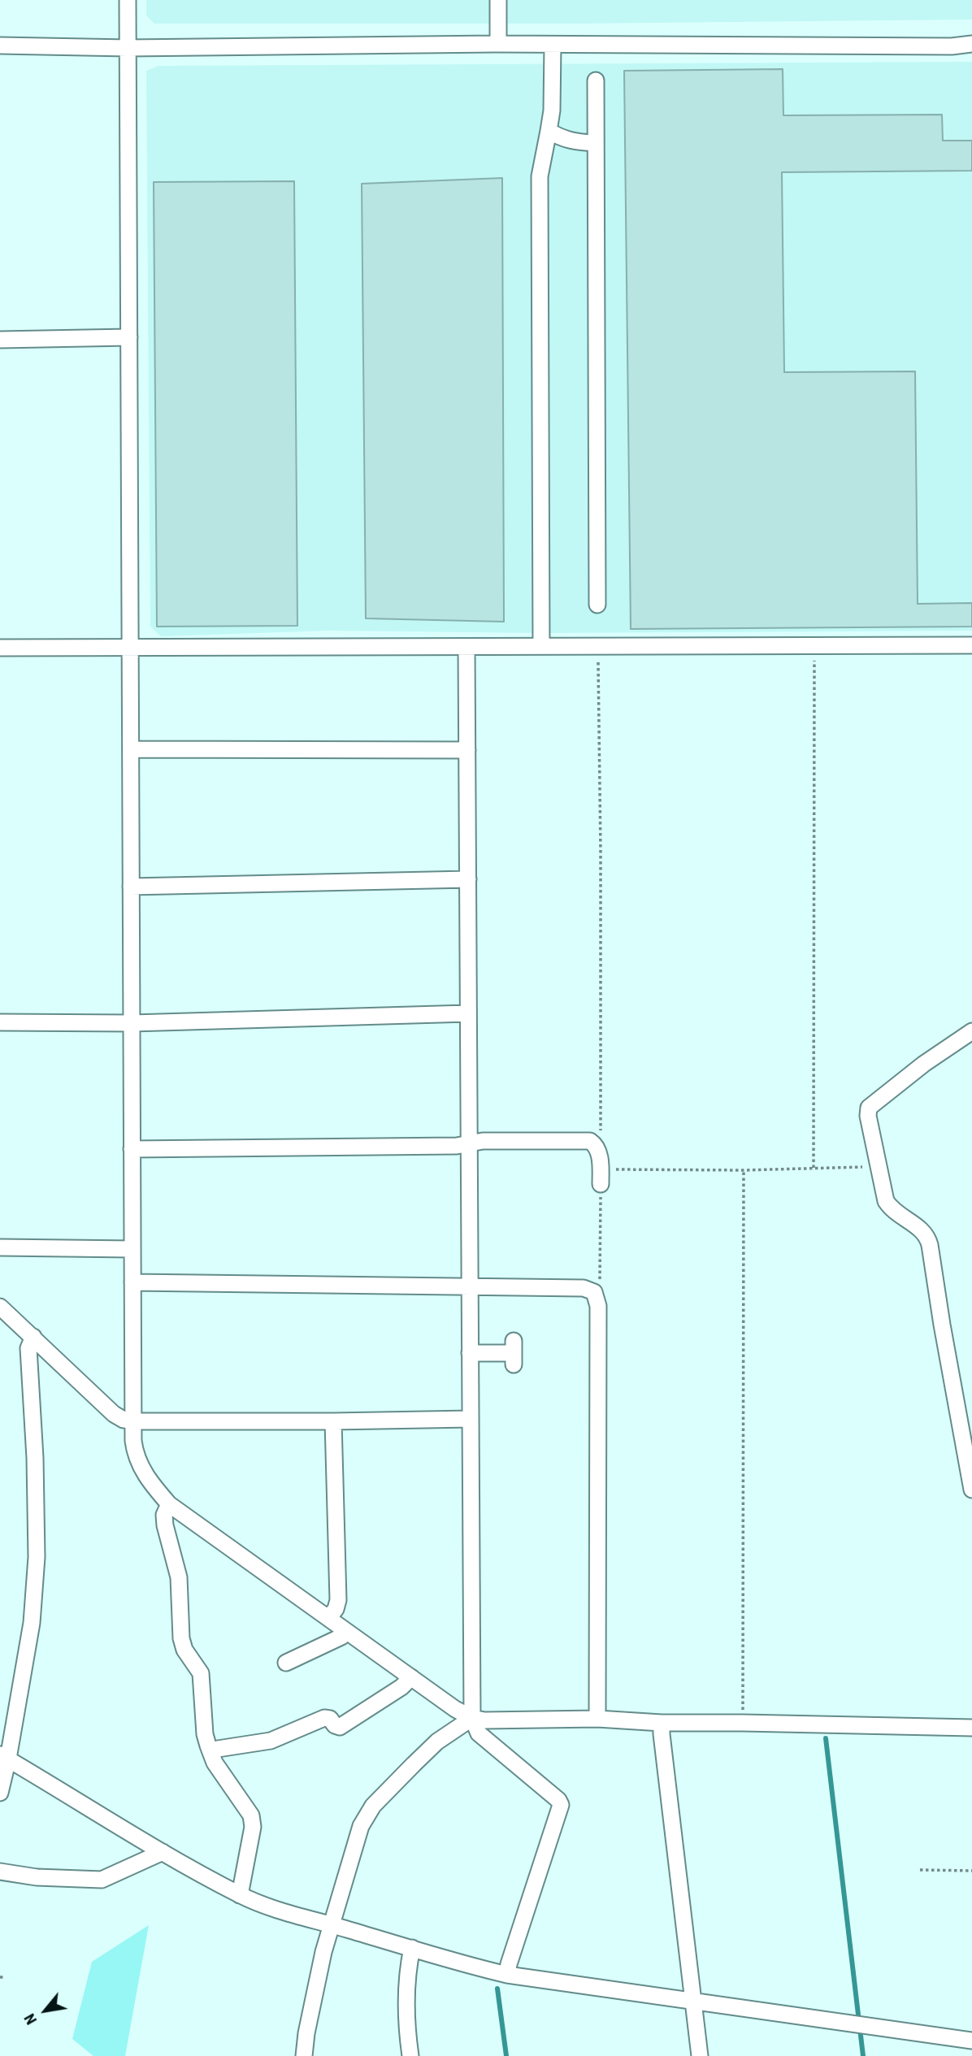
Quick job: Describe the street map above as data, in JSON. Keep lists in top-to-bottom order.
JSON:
{
  "north": "bottom left"
}
